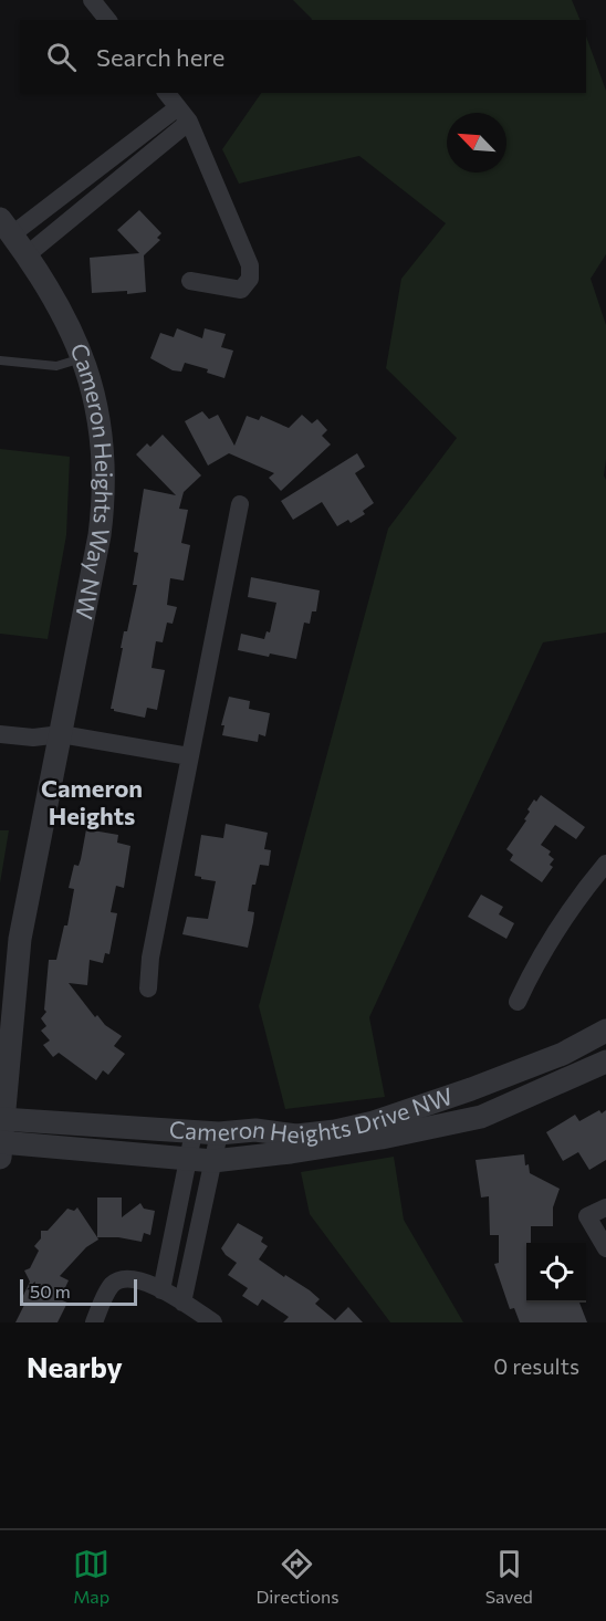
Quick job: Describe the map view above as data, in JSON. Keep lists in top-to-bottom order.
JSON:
{
  "streets": {
    "street": ["Cameron Heights Way NW", "Cameron Heights Drive NW"]
  },
  "crossings": [
    ["Cameron Heights Way NW", "Cameron Heights Drive NW"]
  ],
  "districts": ["Cameron Heights"],
  "scale_bar": "50 m",
  "north": "top left",
  "page": {
    "search": "Search here",
    "scale": "50 m",
    "heading": ["Nearby", "0 results"],
    "nav": ["Map", "Directions", "Saved"]
  }
}
